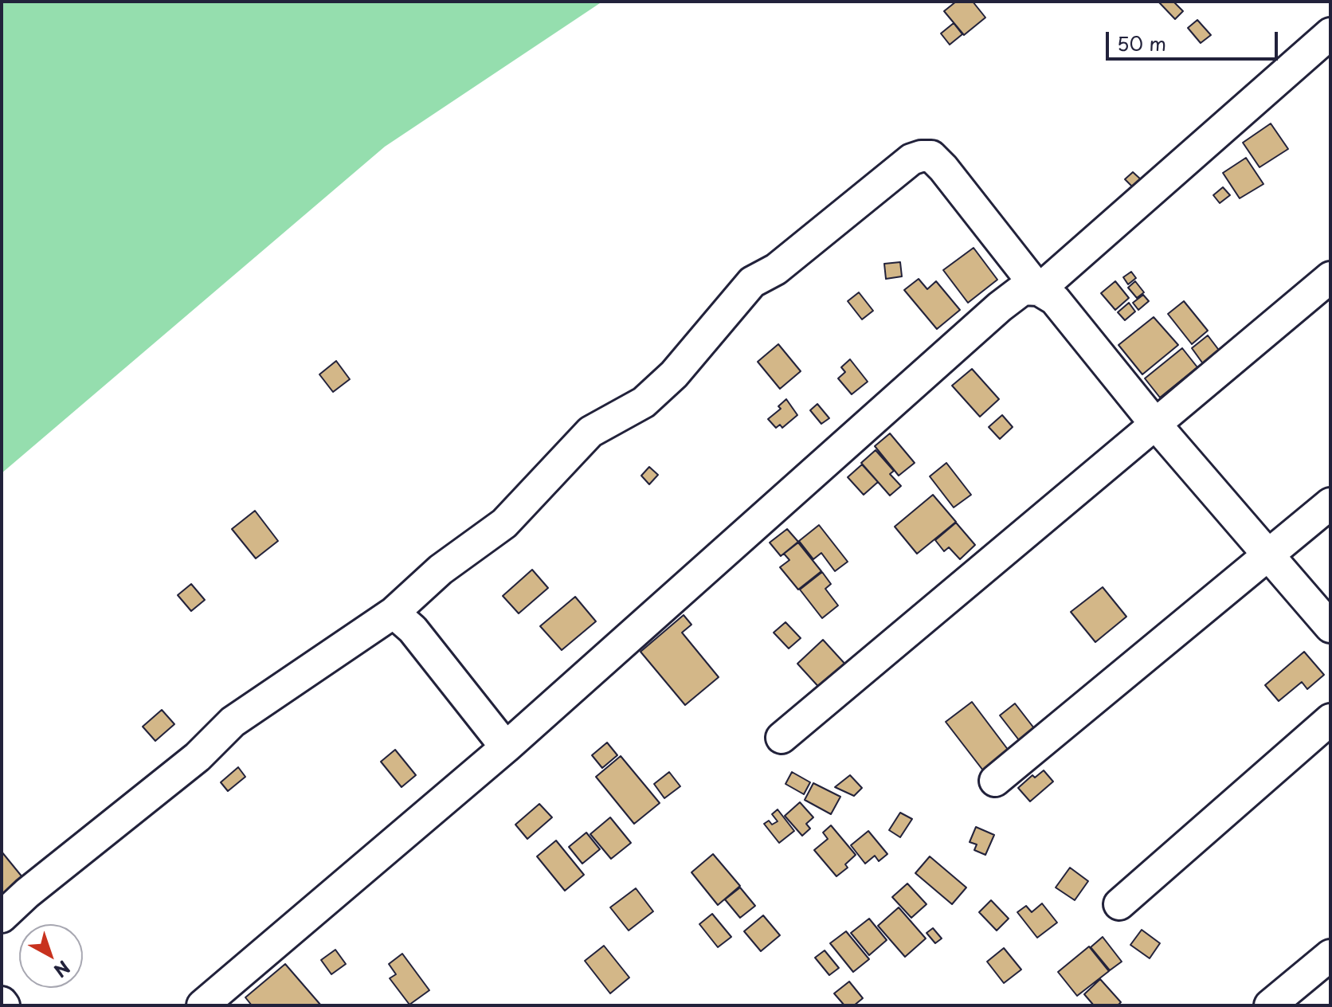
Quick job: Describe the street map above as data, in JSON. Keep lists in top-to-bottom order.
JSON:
{
  "scale_bar": "50 m",
  "north": "bottom right"
}
